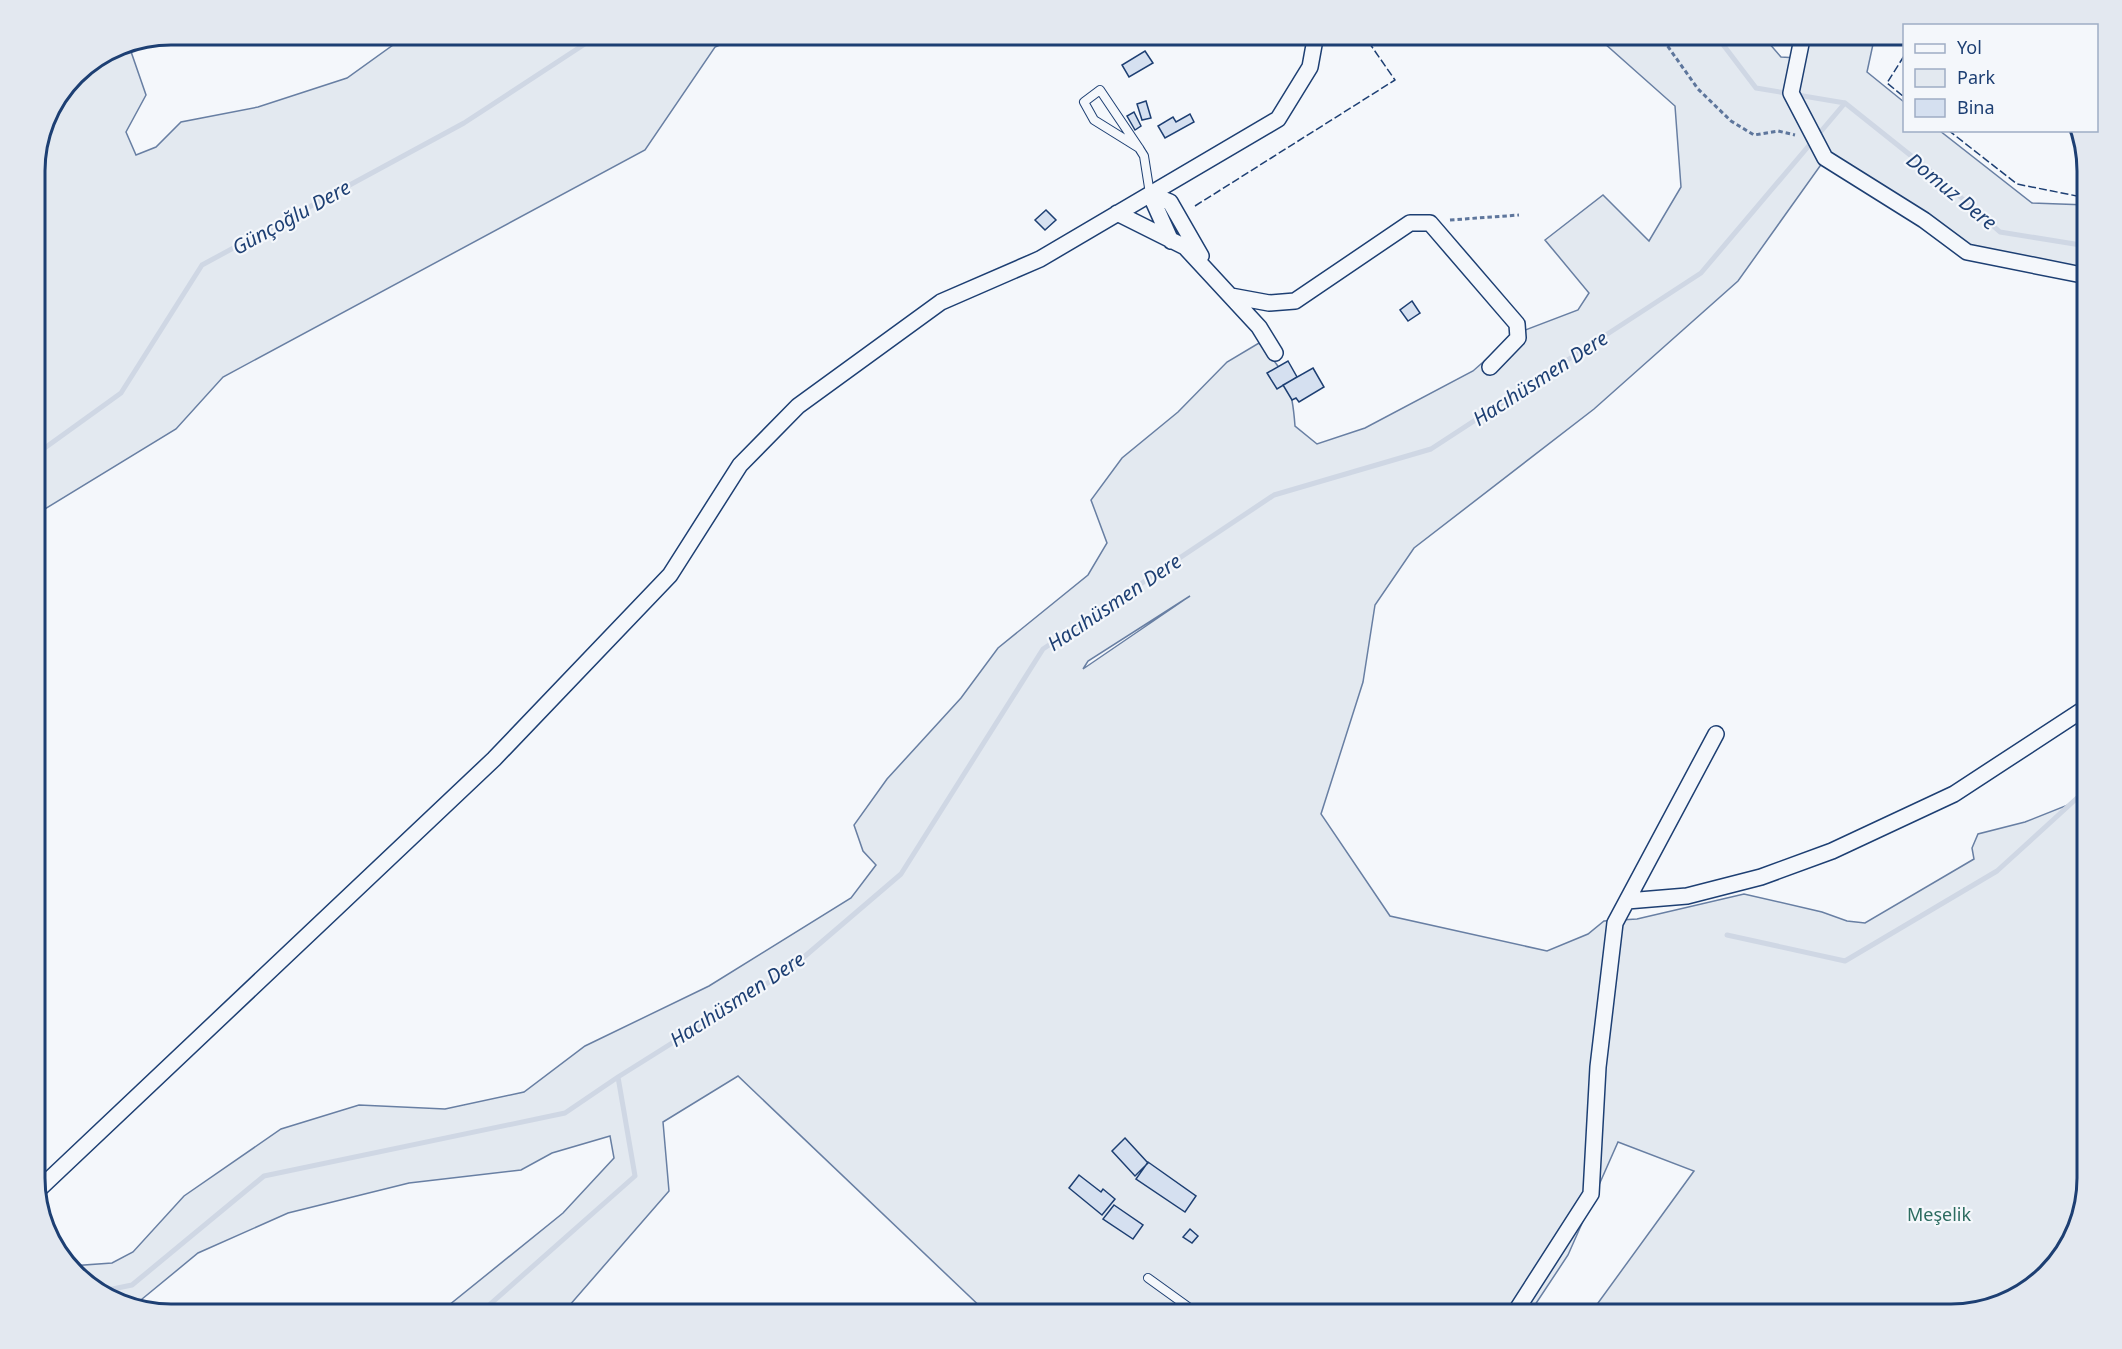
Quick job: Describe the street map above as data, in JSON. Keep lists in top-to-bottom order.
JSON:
{
  "water": ["Domuz Dere", "Günçoğlu Dere", "Hacıhüsmen Dere"],
  "parks": ["Meşelik"],
  "legend": ["Yol", "Park", "Bina"]
}
